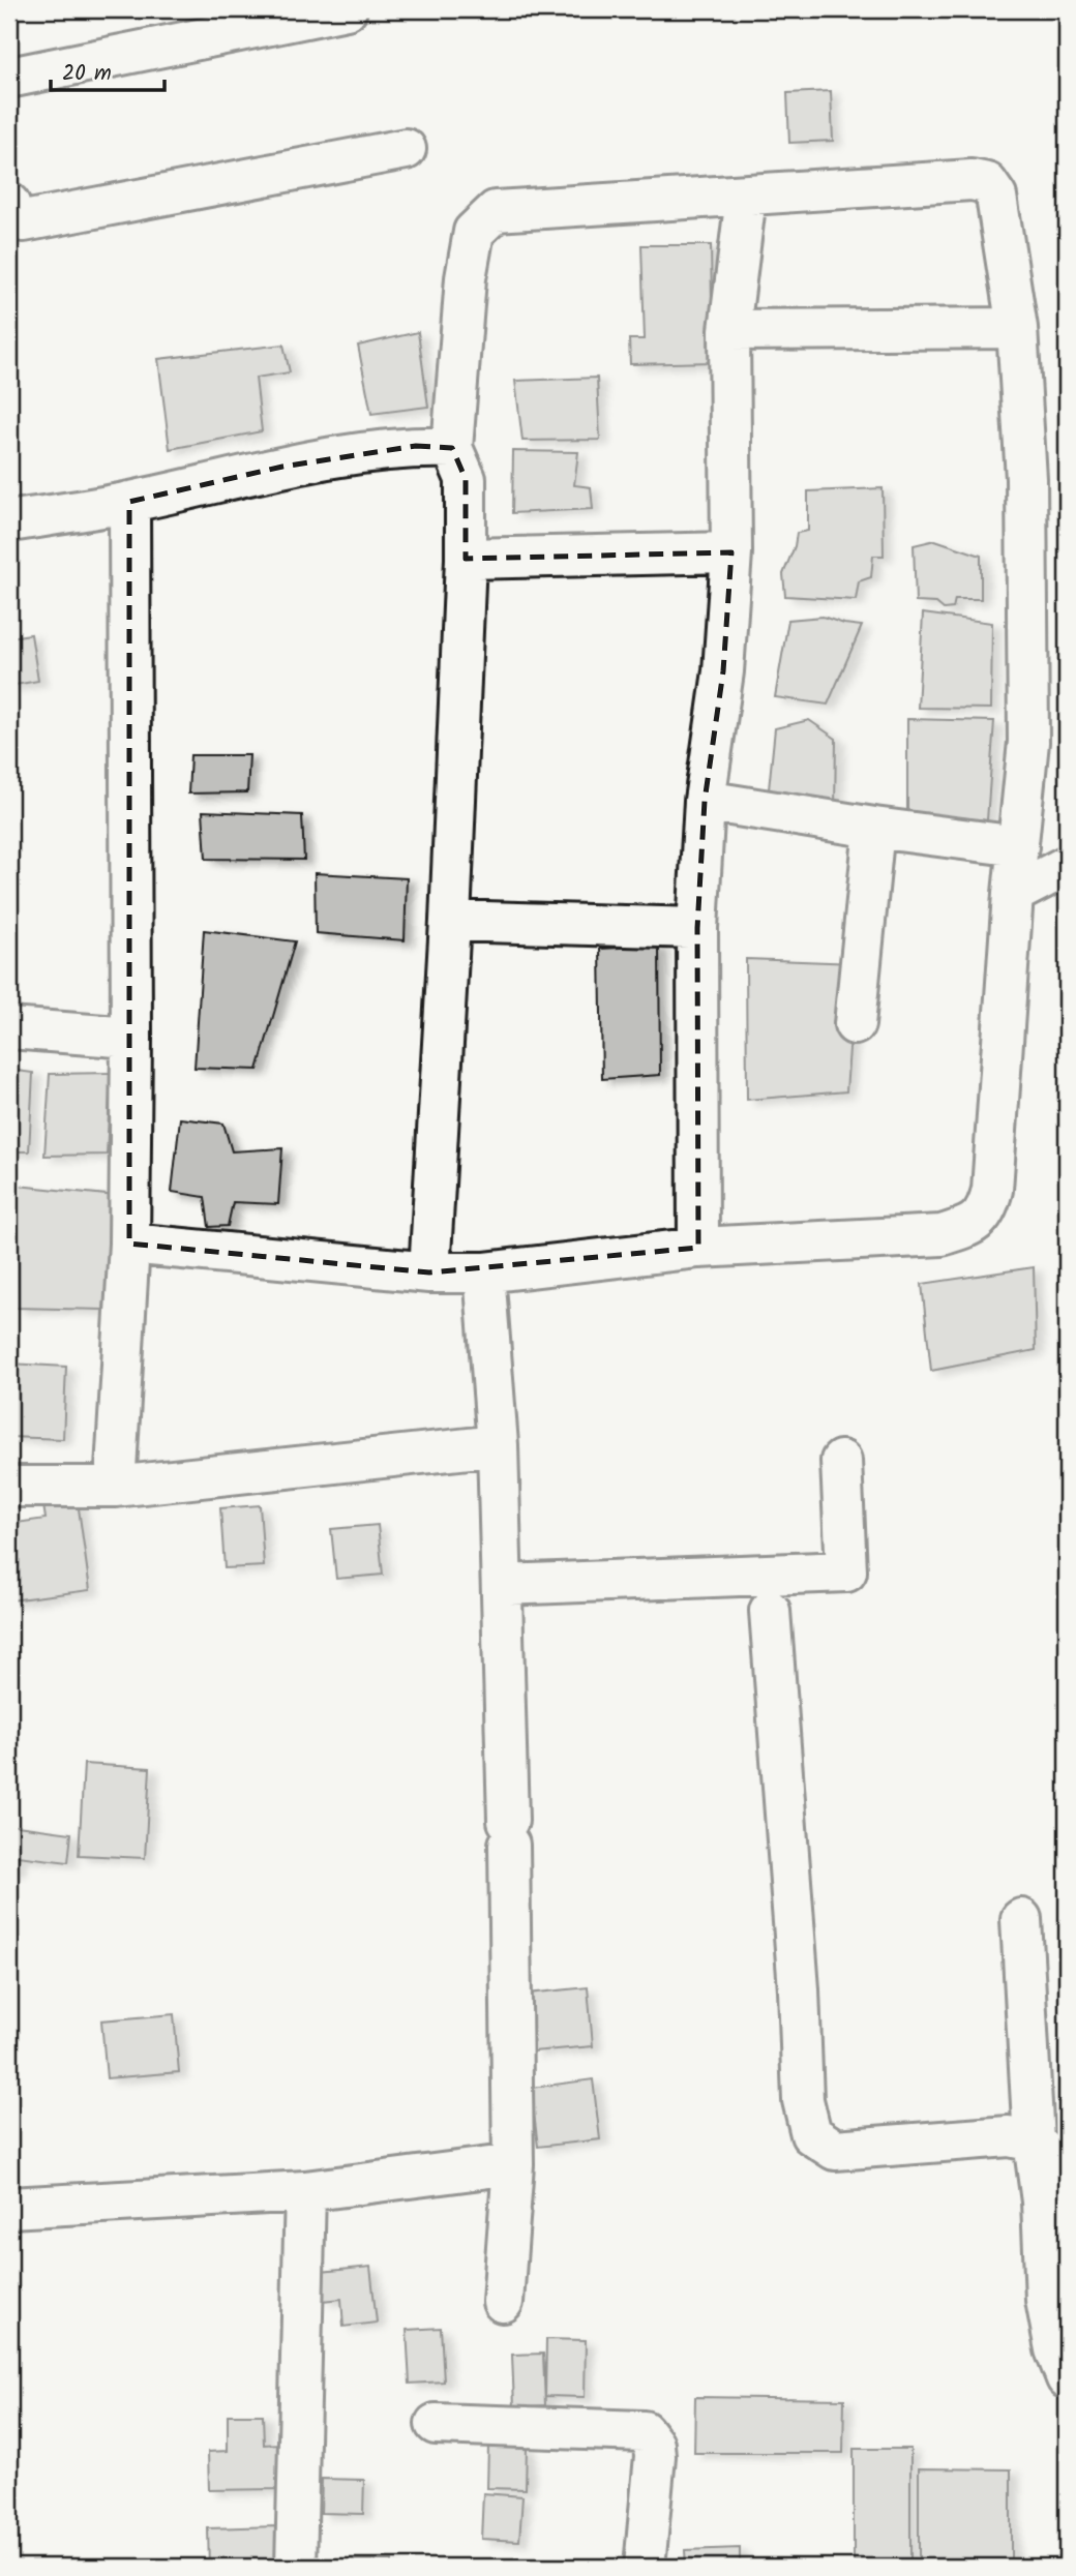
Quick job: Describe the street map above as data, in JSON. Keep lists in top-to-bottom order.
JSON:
{
  "scale_bar": "20 m"
}
